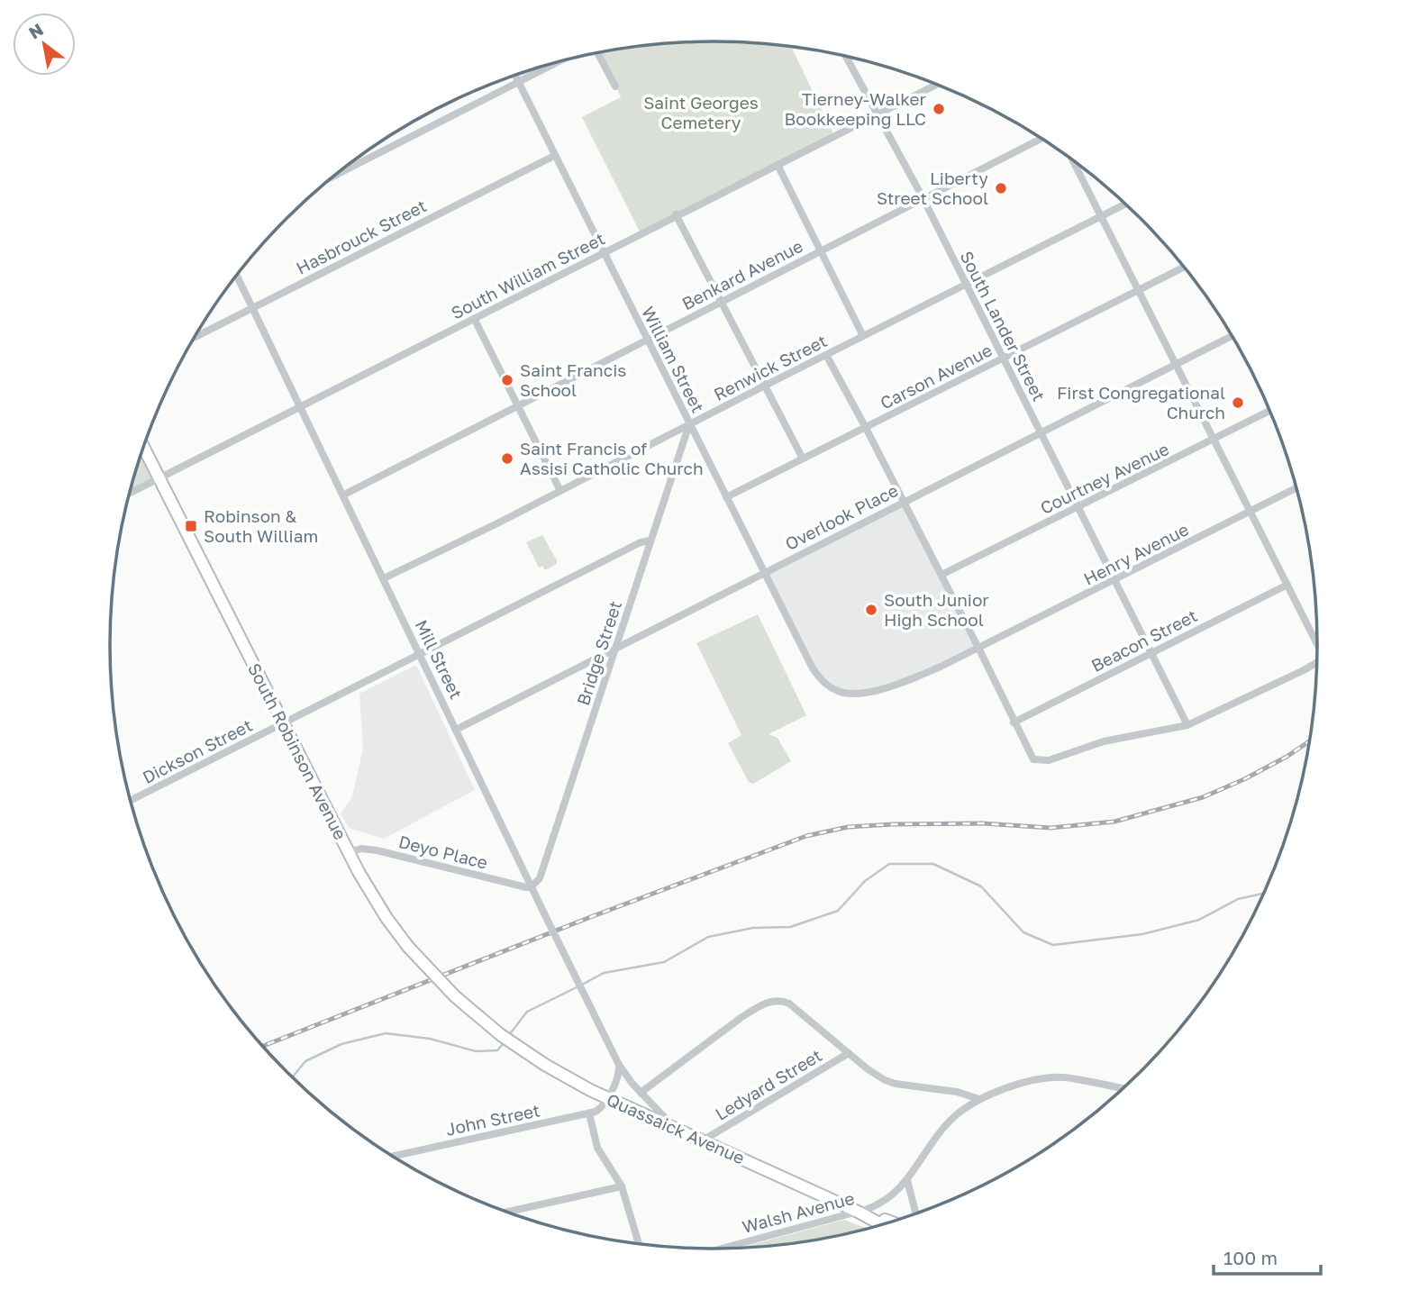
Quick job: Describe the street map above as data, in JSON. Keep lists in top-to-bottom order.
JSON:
{
  "streets": {
    "highway": ["South Robinson Avenue", "Quassaick Avenue"],
    "street": [
      "Hasbrouck Street",
      "Benkard Avenue",
      "South William Street",
      "South Lander Street",
      "William Street",
      "Renwick Street",
      "Carson Avenue",
      "Courtney Avenue",
      "Overlook Place",
      "Henry Avenue",
      "Beacon Street",
      "Bridge Street",
      "Mill Street",
      "Dickson Street",
      "Deyo Place",
      "Ledyard Street",
      "John Street",
      "Walsh Avenue"
    ]
  },
  "crossings": [
    ["Hasbrouck Street", "William Street"],
    ["Hasbrouck Street", "Mill Street"],
    ["Benkard Avenue", "South Lander Street"],
    ["Benkard Avenue", "William Street"],
    ["Benkard Avenue", "Mill Street"],
    ["South William Street", "South Lander Street"],
    ["South William Street", "William Street"],
    ["South William Street", "Mill Street"],
    ["South William Street", "South Robinson Avenue"],
    ["South Lander Street", "Renwick Street"],
    ["South Lander Street", "Carson Avenue"],
    ["South Lander Street", "Courtney Avenue"],
    ["South Lander Street", "Overlook Place"],
    ["South Lander Street", "Henry Avenue"],
    ["South Lander Street", "Beacon Street"],
    ["William Street", "Renwick Street"],
    ["William Street", "Carson Avenue"],
    ["William Street", "Overlook Place"],
    ["William Street", "Henry Avenue"],
    ["William Street", "Bridge Street"],
    ["Renwick Street", "Bridge Street"],
    ["Renwick Street", "Mill Street"],
    ["Overlook Place", "Bridge Street"],
    ["Overlook Place", "Mill Street"],
    ["Bridge Street", "Mill Street"],
    ["Bridge Street", "Deyo Place"],
    ["Mill Street", "Dickson Street"],
    ["Mill Street", "Deyo Place"],
    ["Mill Street", "Quassaick Avenue"],
    ["Dickson Street", "South Robinson Avenue"],
    ["South Robinson Avenue", "Deyo Place"],
    ["South Robinson Avenue", "Quassaick Avenue"],
    ["Ledyard Street", "Quassaick Avenue"],
    ["John Street", "Quassaick Avenue"],
    ["Quassaick Avenue", "Walsh Avenue"]
  ],
  "parks": ["Saint Georges Cemetery"],
  "places": {
    "other": [
      "Tierney-Walker Bookkeeping LLC",
      "Liberty Street School",
      "Saint Francis School",
      "First Congregational Church",
      "Saint Francis of Assisi Catholic Church",
      "South Junior High School"
    ],
    "transit": ["Robinson & South William"]
  },
  "scale_bar": "100 m",
  "north": "top left"
}
